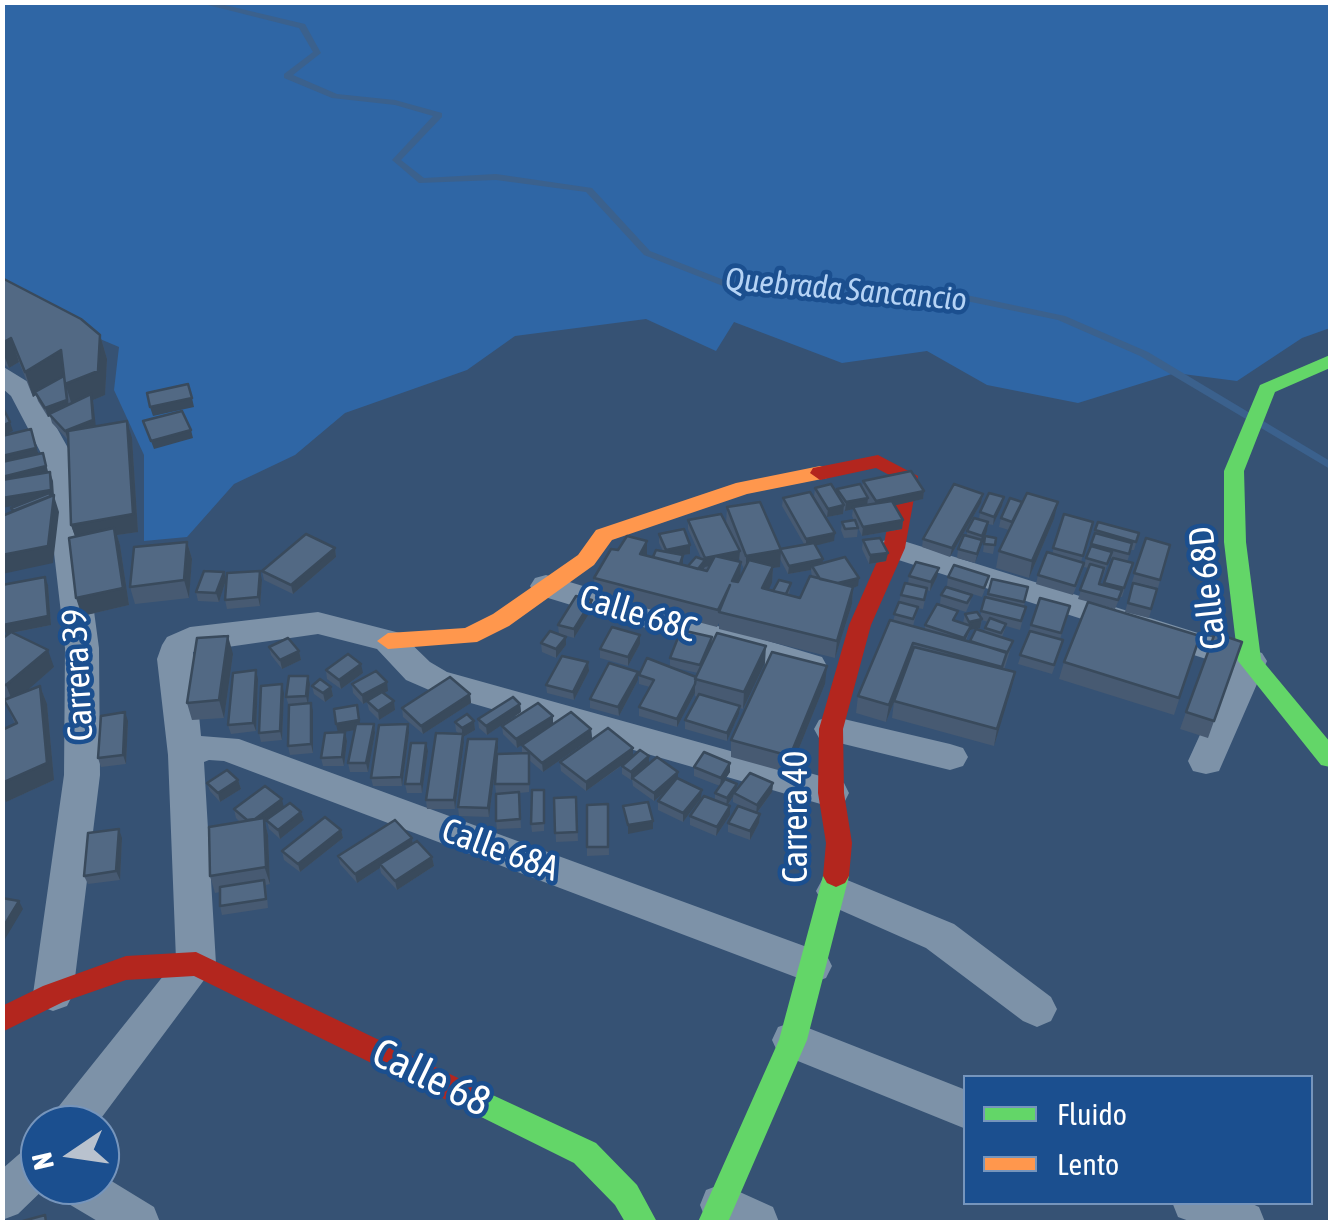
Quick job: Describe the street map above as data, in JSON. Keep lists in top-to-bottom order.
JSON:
{
  "streets": {
    "street": [
      "Calle 68D",
      "Calle 68C",
      "Carrera 39",
      "Carrera 40",
      "Calle 68A",
      "Calle 68"
    ]
  },
  "crossings": [
    ["Calle 68C", "Carrera 40"],
    ["Carrera 40", "Calle 68A"]
  ],
  "water": ["Quebrada Sancancio"],
  "legend": ["Fluido", "Lento"],
  "north": "left"
}
